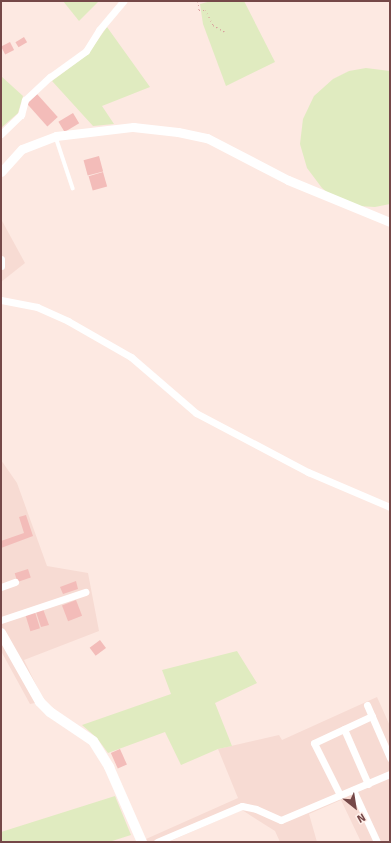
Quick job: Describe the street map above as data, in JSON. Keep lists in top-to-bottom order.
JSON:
{
  "north": "bottom right"
}
